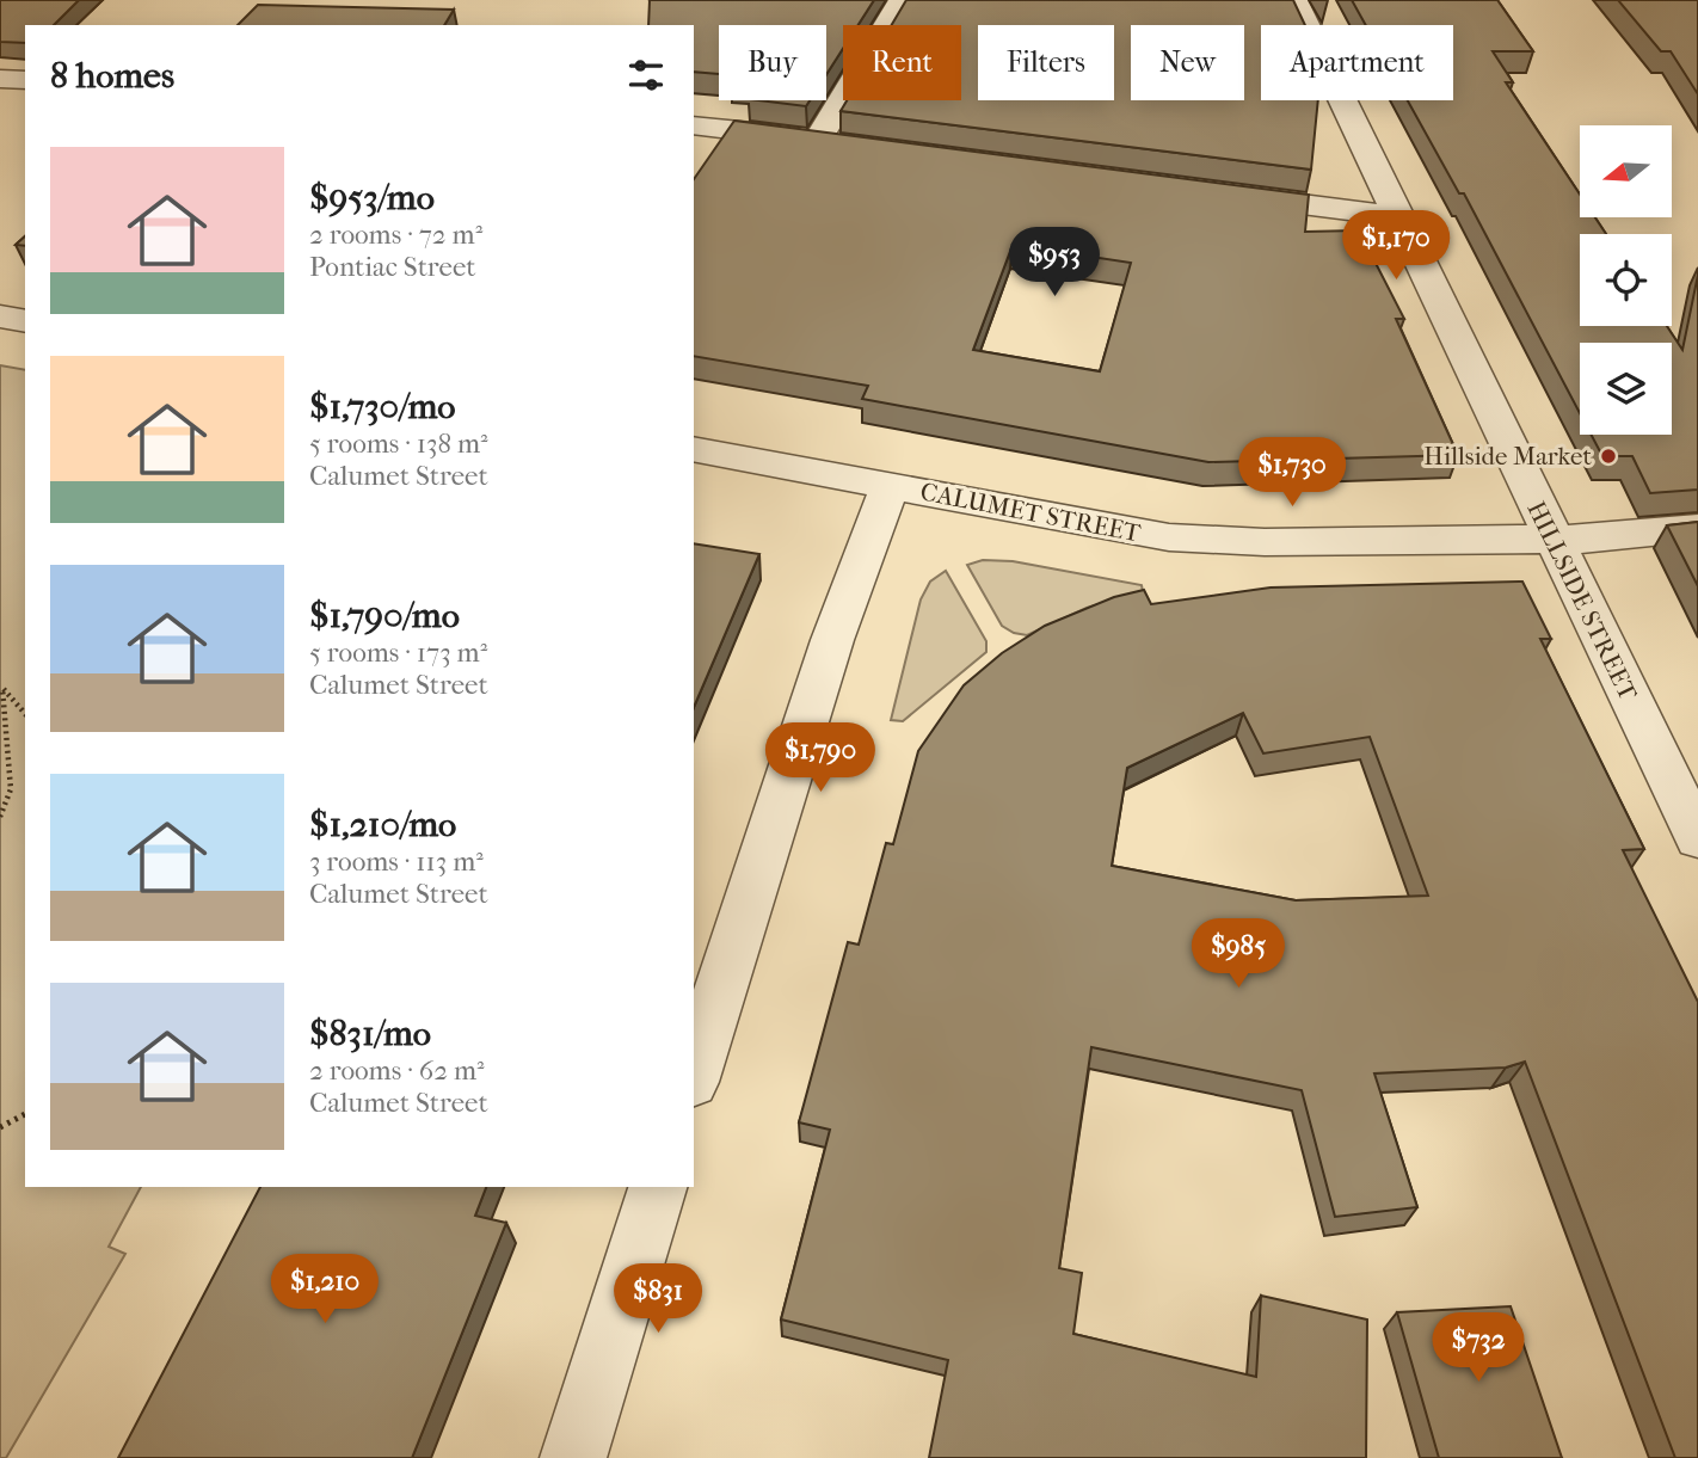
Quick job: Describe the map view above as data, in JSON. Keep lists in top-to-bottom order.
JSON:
{
  "streets": {
    "street": ["CALUMET STREET", "HILLSIDE STREET"]
  },
  "crossings": [
    ["CALUMET STREET", "HILLSIDE STREET"]
  ],
  "places": ["Hillside Market"],
  "north": "left",
  "page": {
    "chip": [
      "Buy",
      "Rent",
      "Filters",
      "New",
      "Apartment"
    ],
    "heading": "8 homes",
    "list": [
      {
        "name": "$953/mo",
        "note": "2 rooms · 72 m² · Pontiac Street"
      },
      {
        "name": "$1,730/mo",
        "note": "5 rooms · 138 m² · Calumet Street"
      },
      {
        "name": "$1,790/mo",
        "note": "5 rooms · 173 m² · Calumet Street"
      },
      {
        "name": "$1,210/mo",
        "note": "3 rooms · 113 m² · Calumet Street"
      },
      {
        "name": "$831/mo",
        "note": "2 rooms · 62 m² · Calumet Street"
      }
    ],
    "price": [
      "$1,170",
      "$953",
      "$1,730",
      "$1,790",
      "$985",
      "$1,210",
      "$831",
      "$732"
    ]
  }
}
